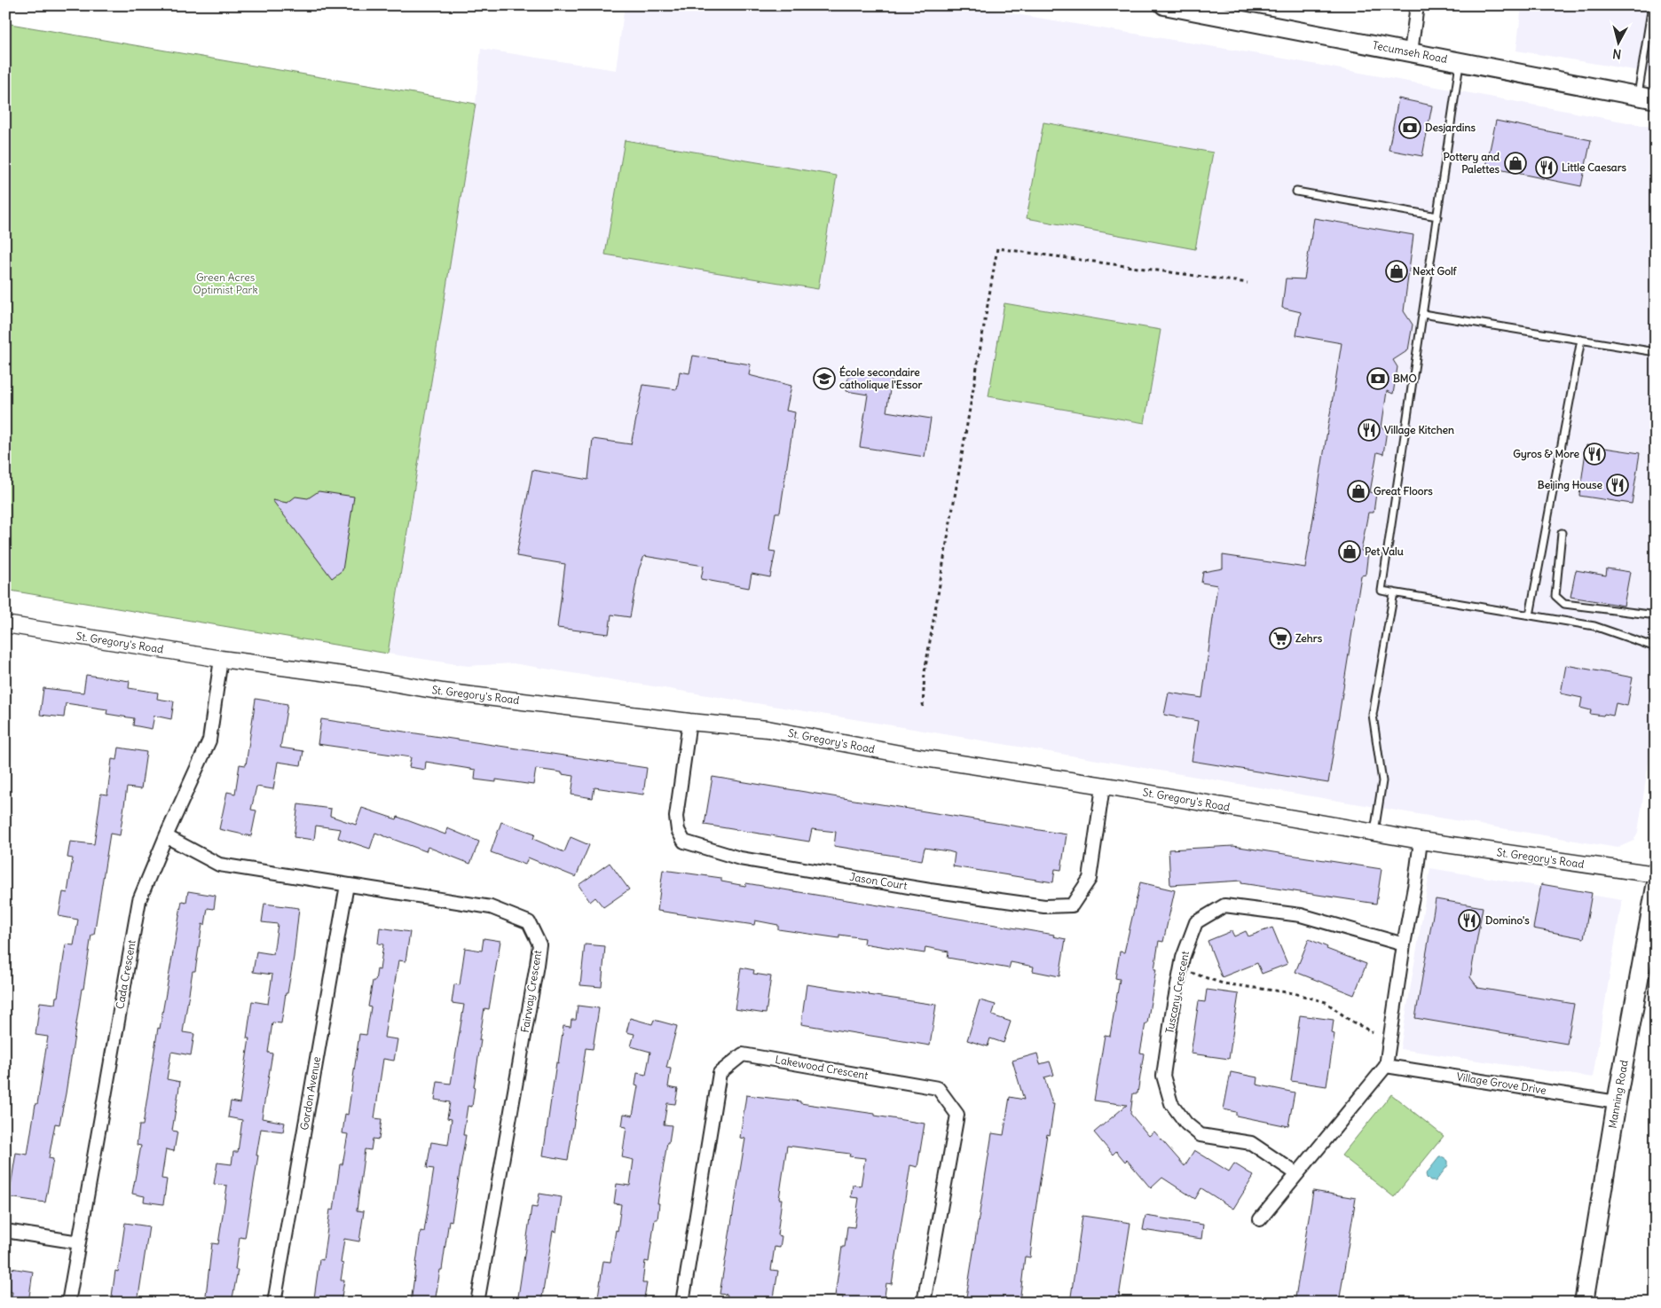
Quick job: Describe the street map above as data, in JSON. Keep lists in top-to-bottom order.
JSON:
{
  "streets": {
    "main road": ["Tecumseh Road", "Manning Road"],
    "street": [
      "St. Gregory's Road",
      "Jason Court",
      "Cada Crescent",
      "Fairway Crescent",
      "Tuscany Crescent",
      "Lakewood Crescent",
      "Village Grove Drive",
      "Gordon Avenue"
    ]
  },
  "crossings": [
    ["St. Gregory's Road", "Jason Court"],
    ["St. Gregory's Road", "Cada Crescent"],
    ["Cada Crescent", "Fairway Crescent"],
    ["Fairway Crescent", "Gordon Avenue"],
    ["Village Grove Drive", "Manning Road"]
  ],
  "parks": ["Green Acres Optimist Park"],
  "places": {
    "bank": ["Desjardins", "BMO"],
    "shop": [
      "Pottery and Palettes",
      "Next Golf",
      "Great Floors",
      "Pet Valu"
    ],
    "restaurant": [
      "Little Caesars",
      "Village Kitchen",
      "Gyros & More",
      "Beijing House",
      "Domino's"
    ],
    "school or university": ["École secondaire catholique l'Essor"],
    "supermarket": ["Zehrs"]
  },
  "north": "bottom"
}
